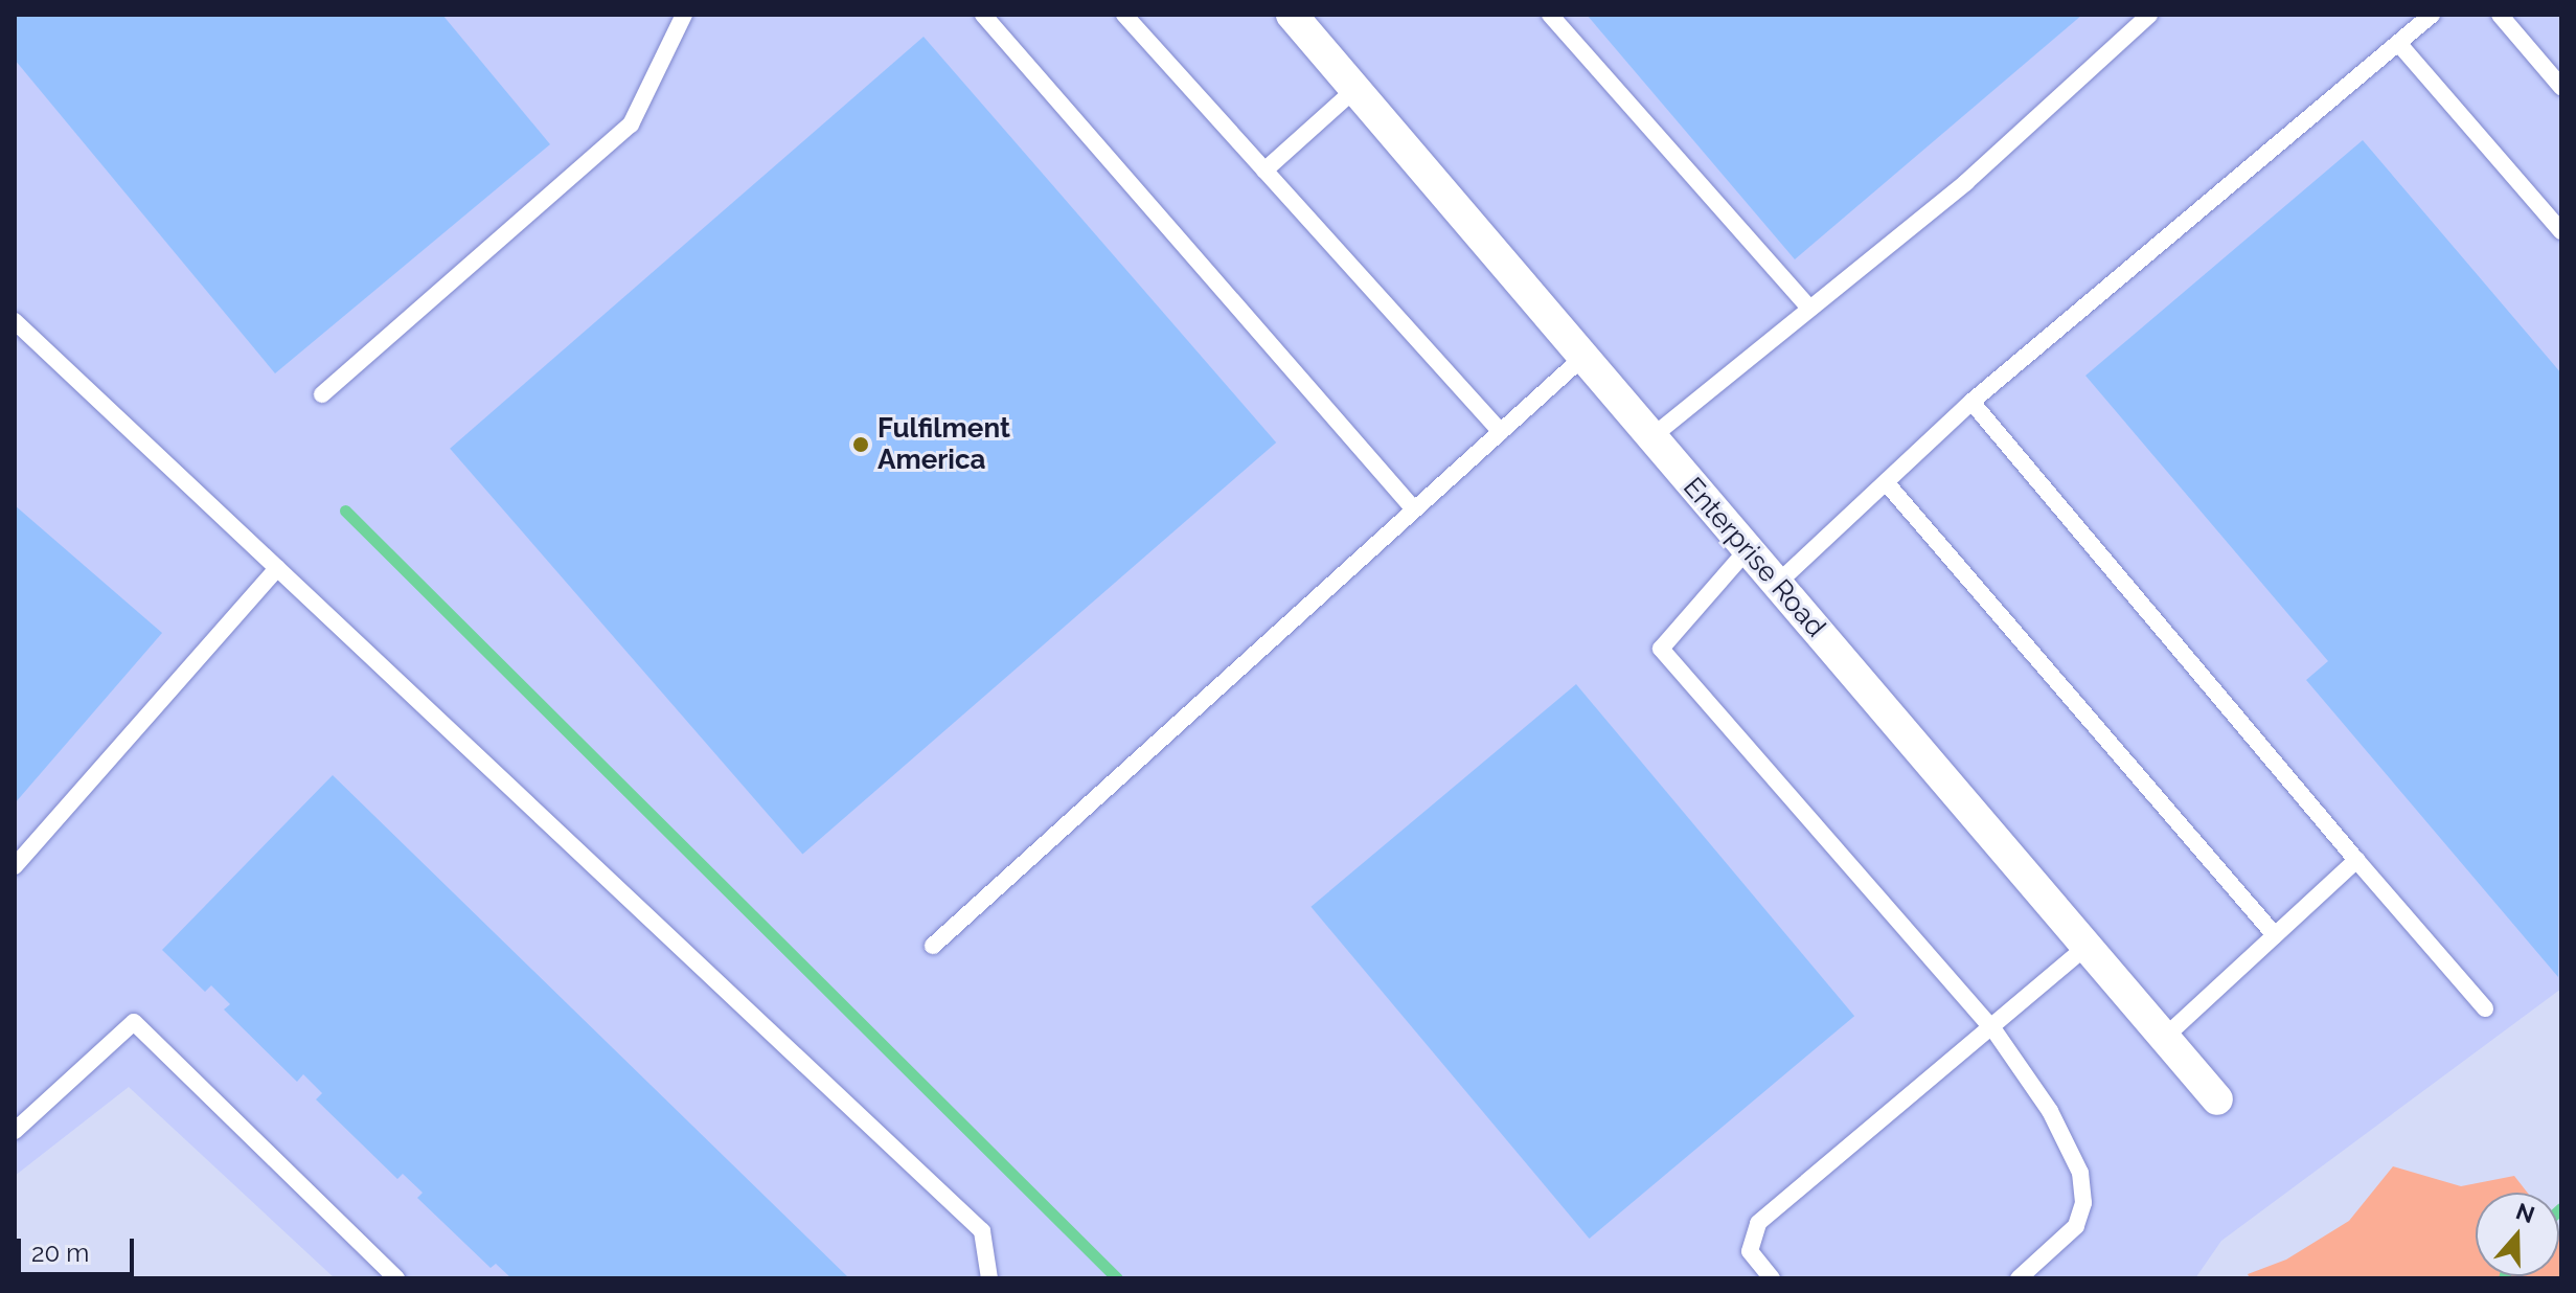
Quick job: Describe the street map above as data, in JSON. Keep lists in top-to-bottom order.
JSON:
{
  "streets": {
    "street": ["Enterprise Road"]
  },
  "places": ["Fulfilment America"],
  "scale_bar": "20 m",
  "north": "top"
}
